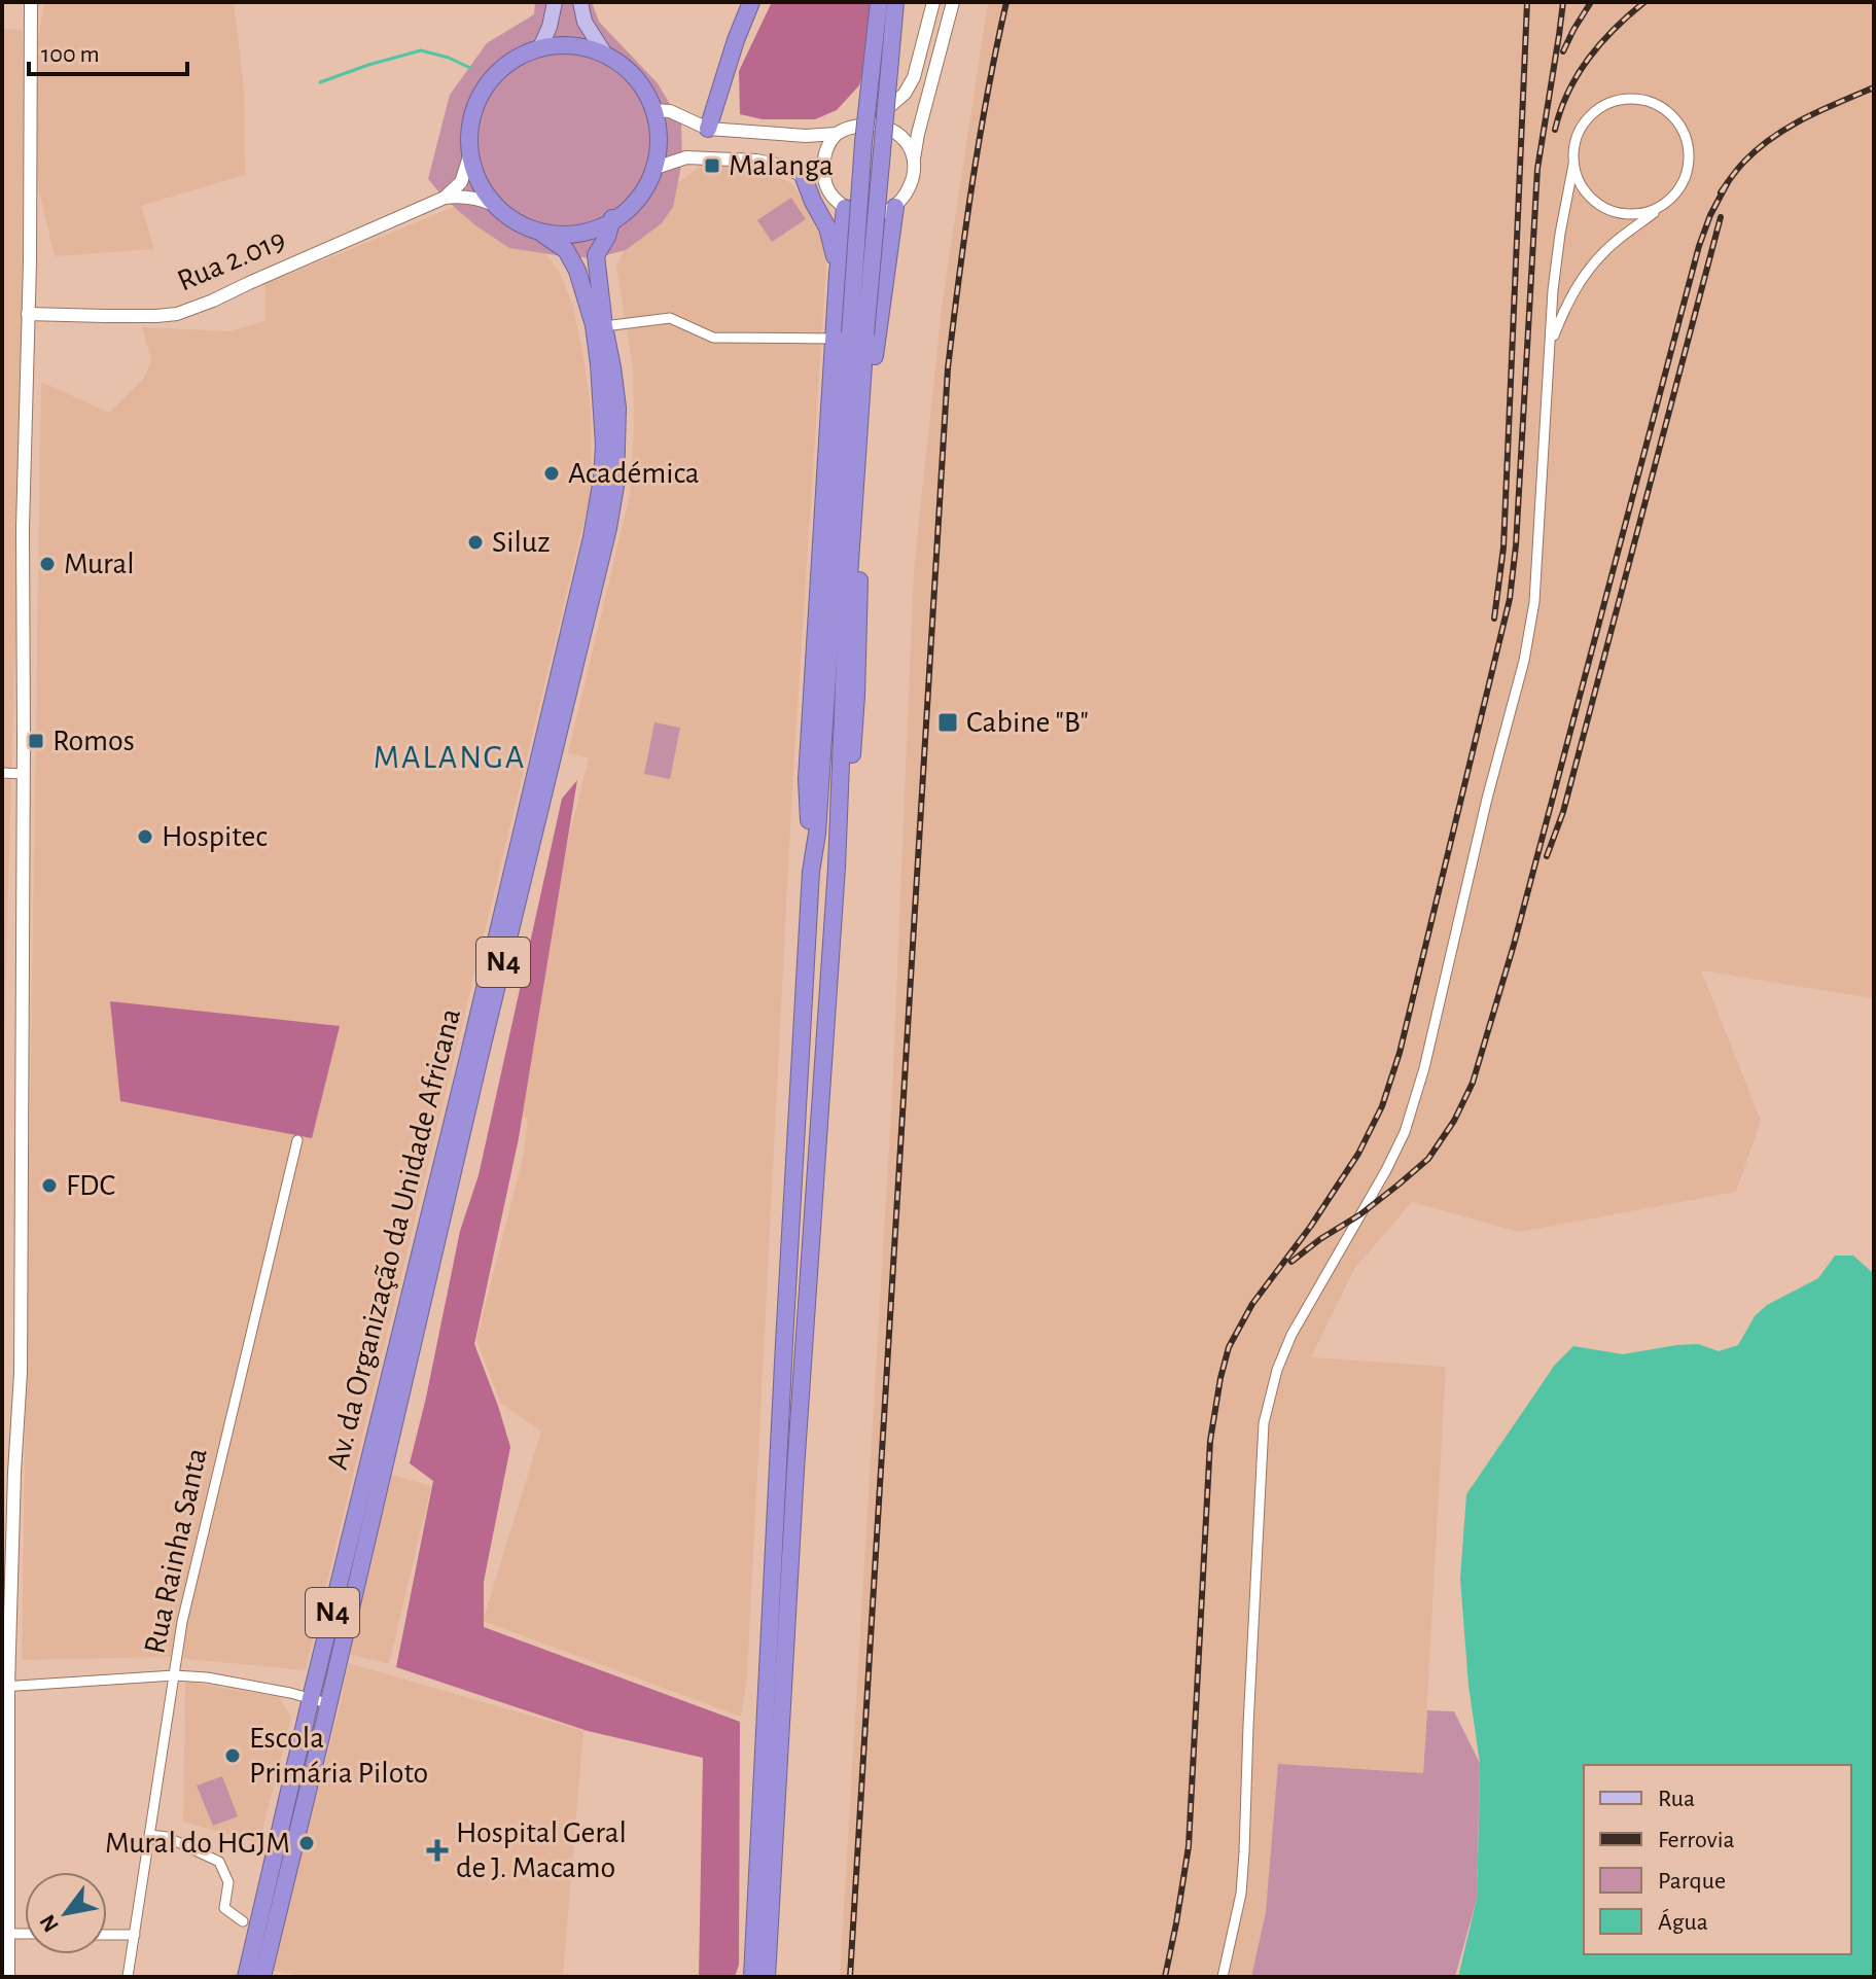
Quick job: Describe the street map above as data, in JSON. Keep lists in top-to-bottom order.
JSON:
{
  "streets": {
    "highway": ["N4", "Av. da Organização da Unidade Africana"],
    "main road": ["Rua 2.019"],
    "street": ["Rua Rainha Santa"]
  },
  "crossings": [
    ["N4", "Av. da Organização da Unidade Africana"]
  ],
  "districts": ["MALANGA"],
  "places": {
    "transit": ["Malanga", "Cabine \"B\"", "Romos"],
    "other": [
      "Académica",
      "Siluz",
      "Mural",
      "Hospitec",
      "FDC",
      "Escola Primária Piloto",
      "Mural do HGJM"
    ],
    "health": ["Hospital Geral de J. Macamo"]
  },
  "legend": [
    "Rua",
    "Ferrovia",
    "Parque",
    "Água"
  ],
  "scale_bar": "100 m",
  "north": "bottom left"
}
